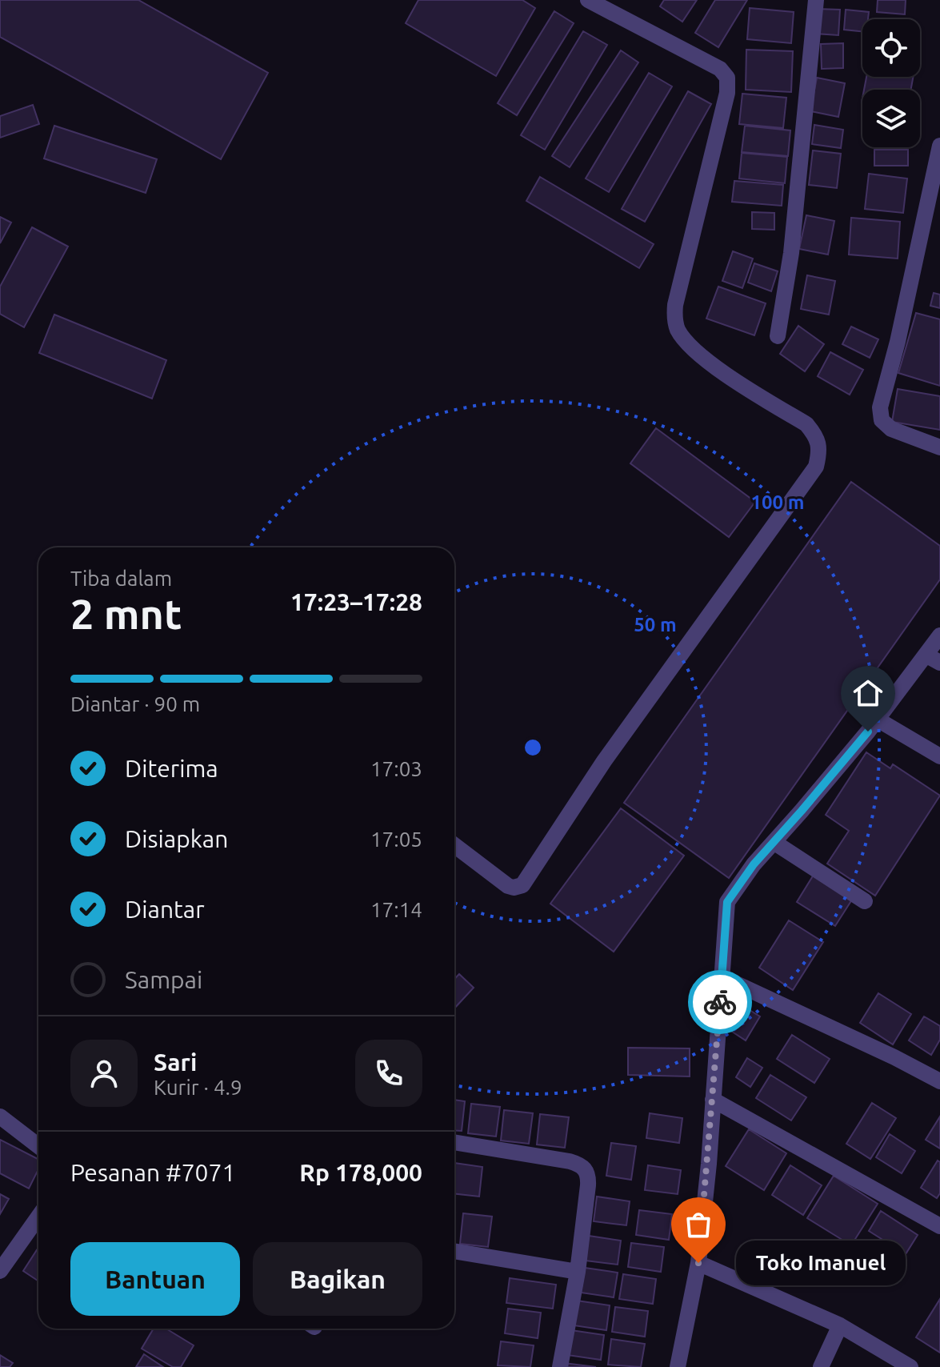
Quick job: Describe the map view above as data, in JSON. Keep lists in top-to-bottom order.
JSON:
{
  "places": ["Toko Imanuel"],
  "page": {
    "heading": ["2 mnt", "Tiba dalam", "17:23–17:28"],
    "panel": [
      "Sari",
      "Kurir · 4.9",
      "Pesanan #7071",
      "Rp 178,000"
    ],
    "bar": "Diantar · 90 m",
    "list": [
      ["Diterima", "17:03"],
      ["Disiapkan", "17:05"],
      ["Diantar", "17:14"],
      "Sampai"
    ],
    "buttons": ["Bantuan", "Bagikan"],
    "bubble": "Toko Imanuel"
  },
  "rings": ["100 m", "50 m"]
}
